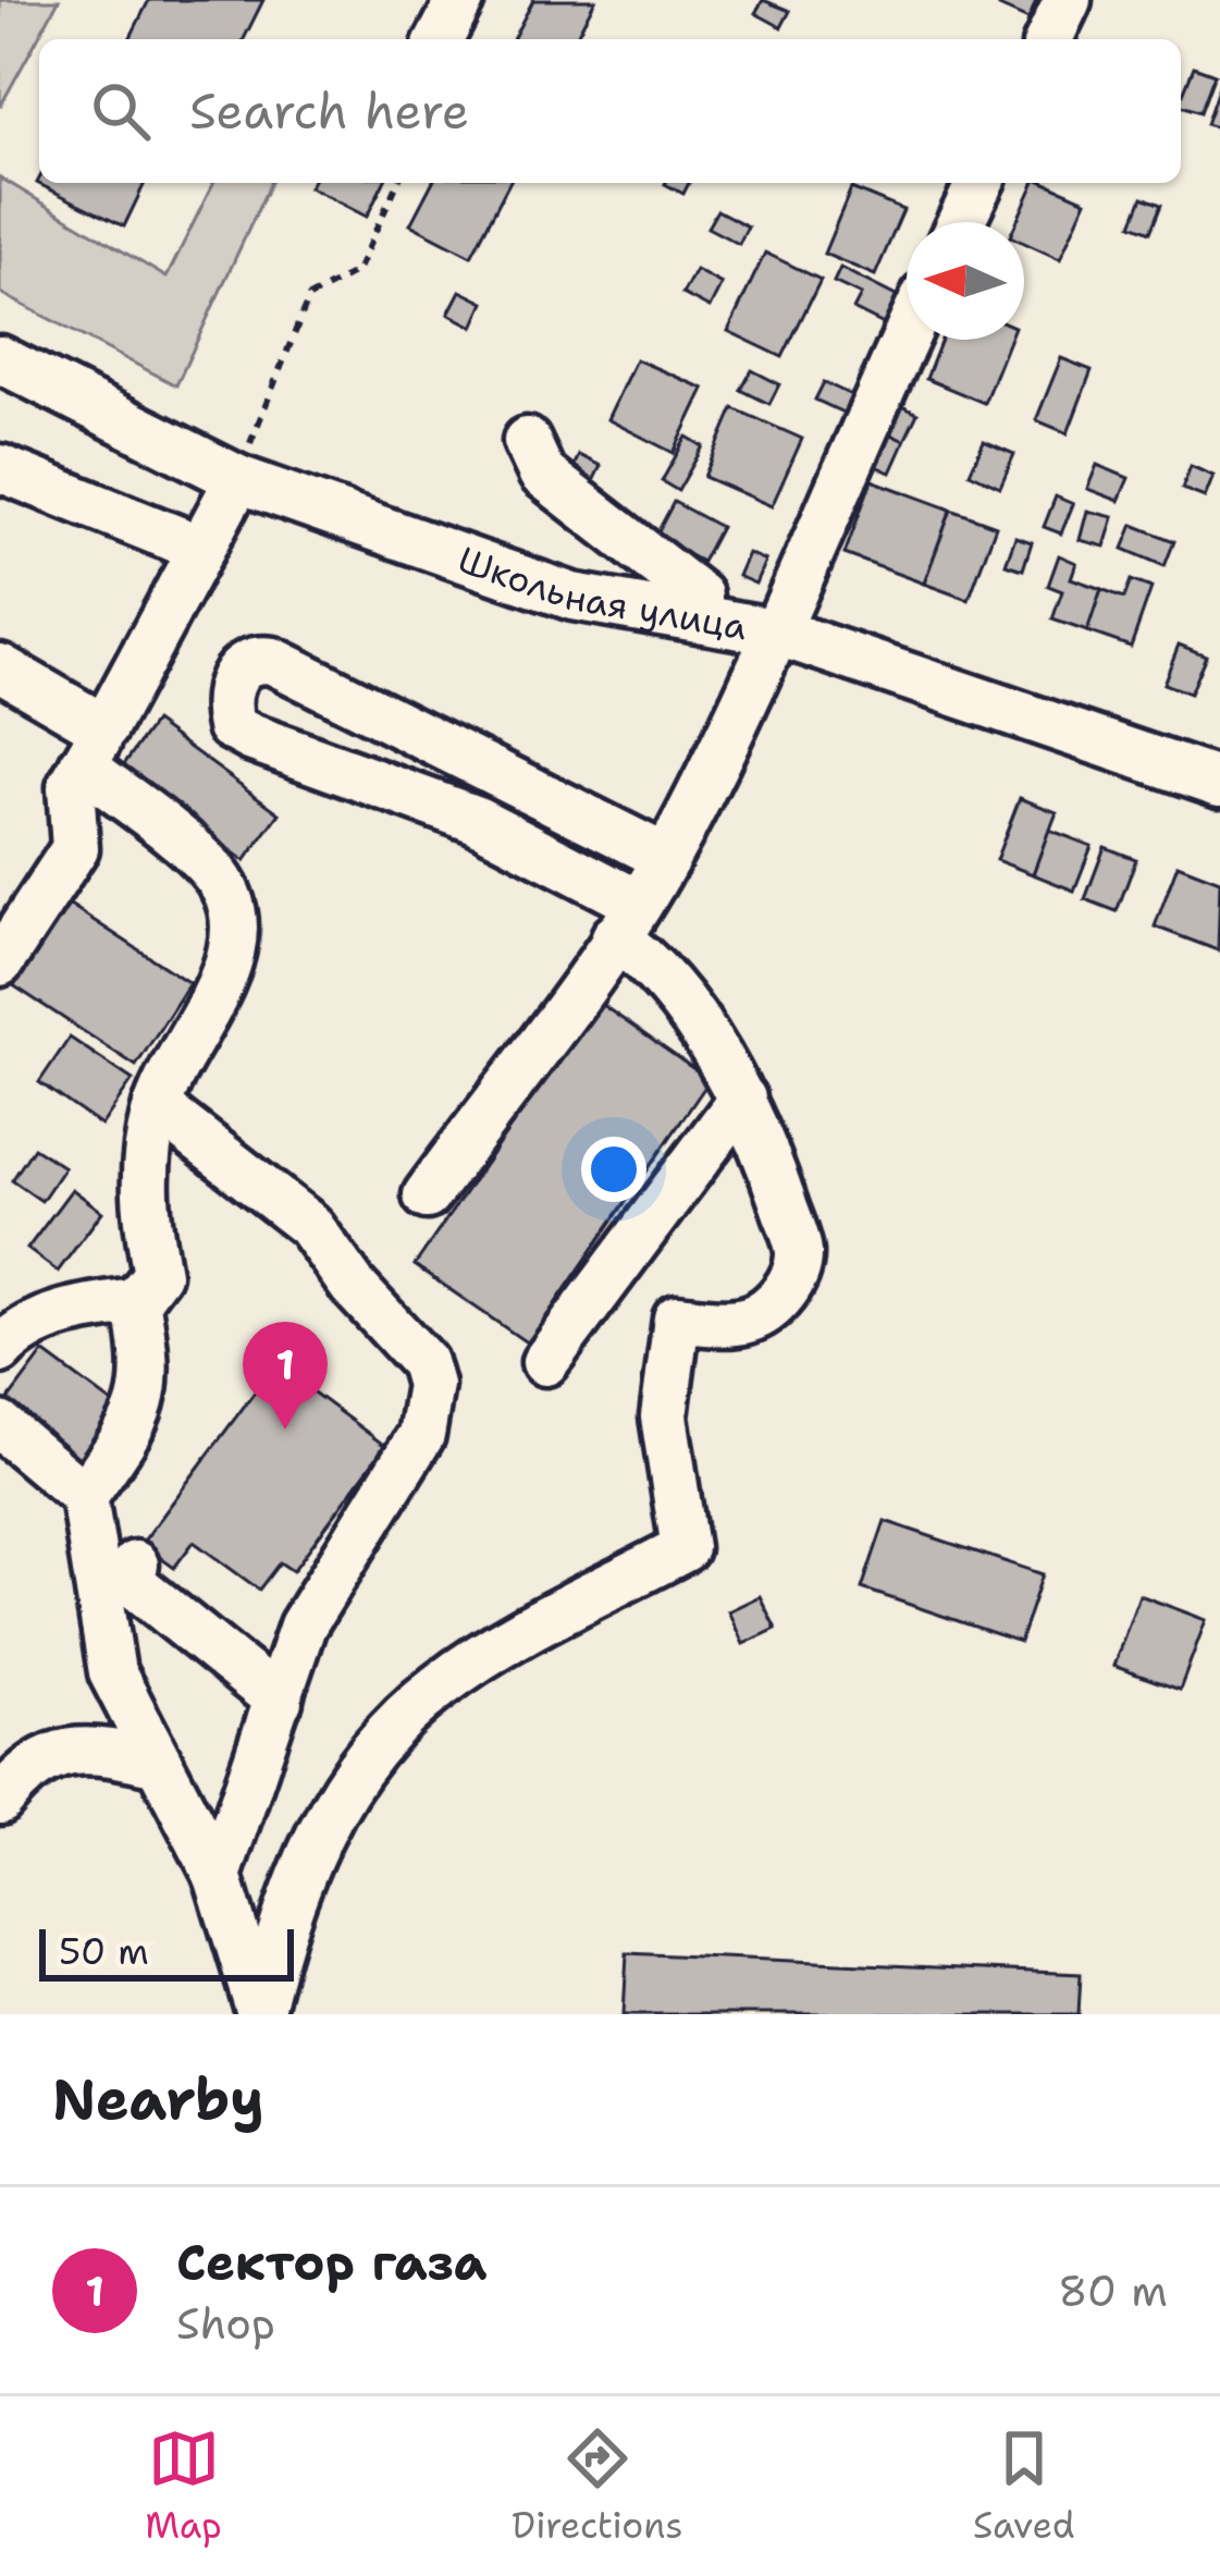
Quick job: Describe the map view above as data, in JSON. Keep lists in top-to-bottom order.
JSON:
{
  "streets": {
    "street": ["Школьная улица"]
  },
  "scale_bar": "50 m",
  "north": "left",
  "page": {
    "search": "Search here",
    "pins": "1",
    "scale": "50 m",
    "heading": "Nearby",
    "list": [
      {
        "mark": "1",
        "name": "Сектор газа",
        "note": "Shop",
        "value": "80 m"
      }
    ],
    "nav": ["Map", "Directions", "Saved"]
  }
}
